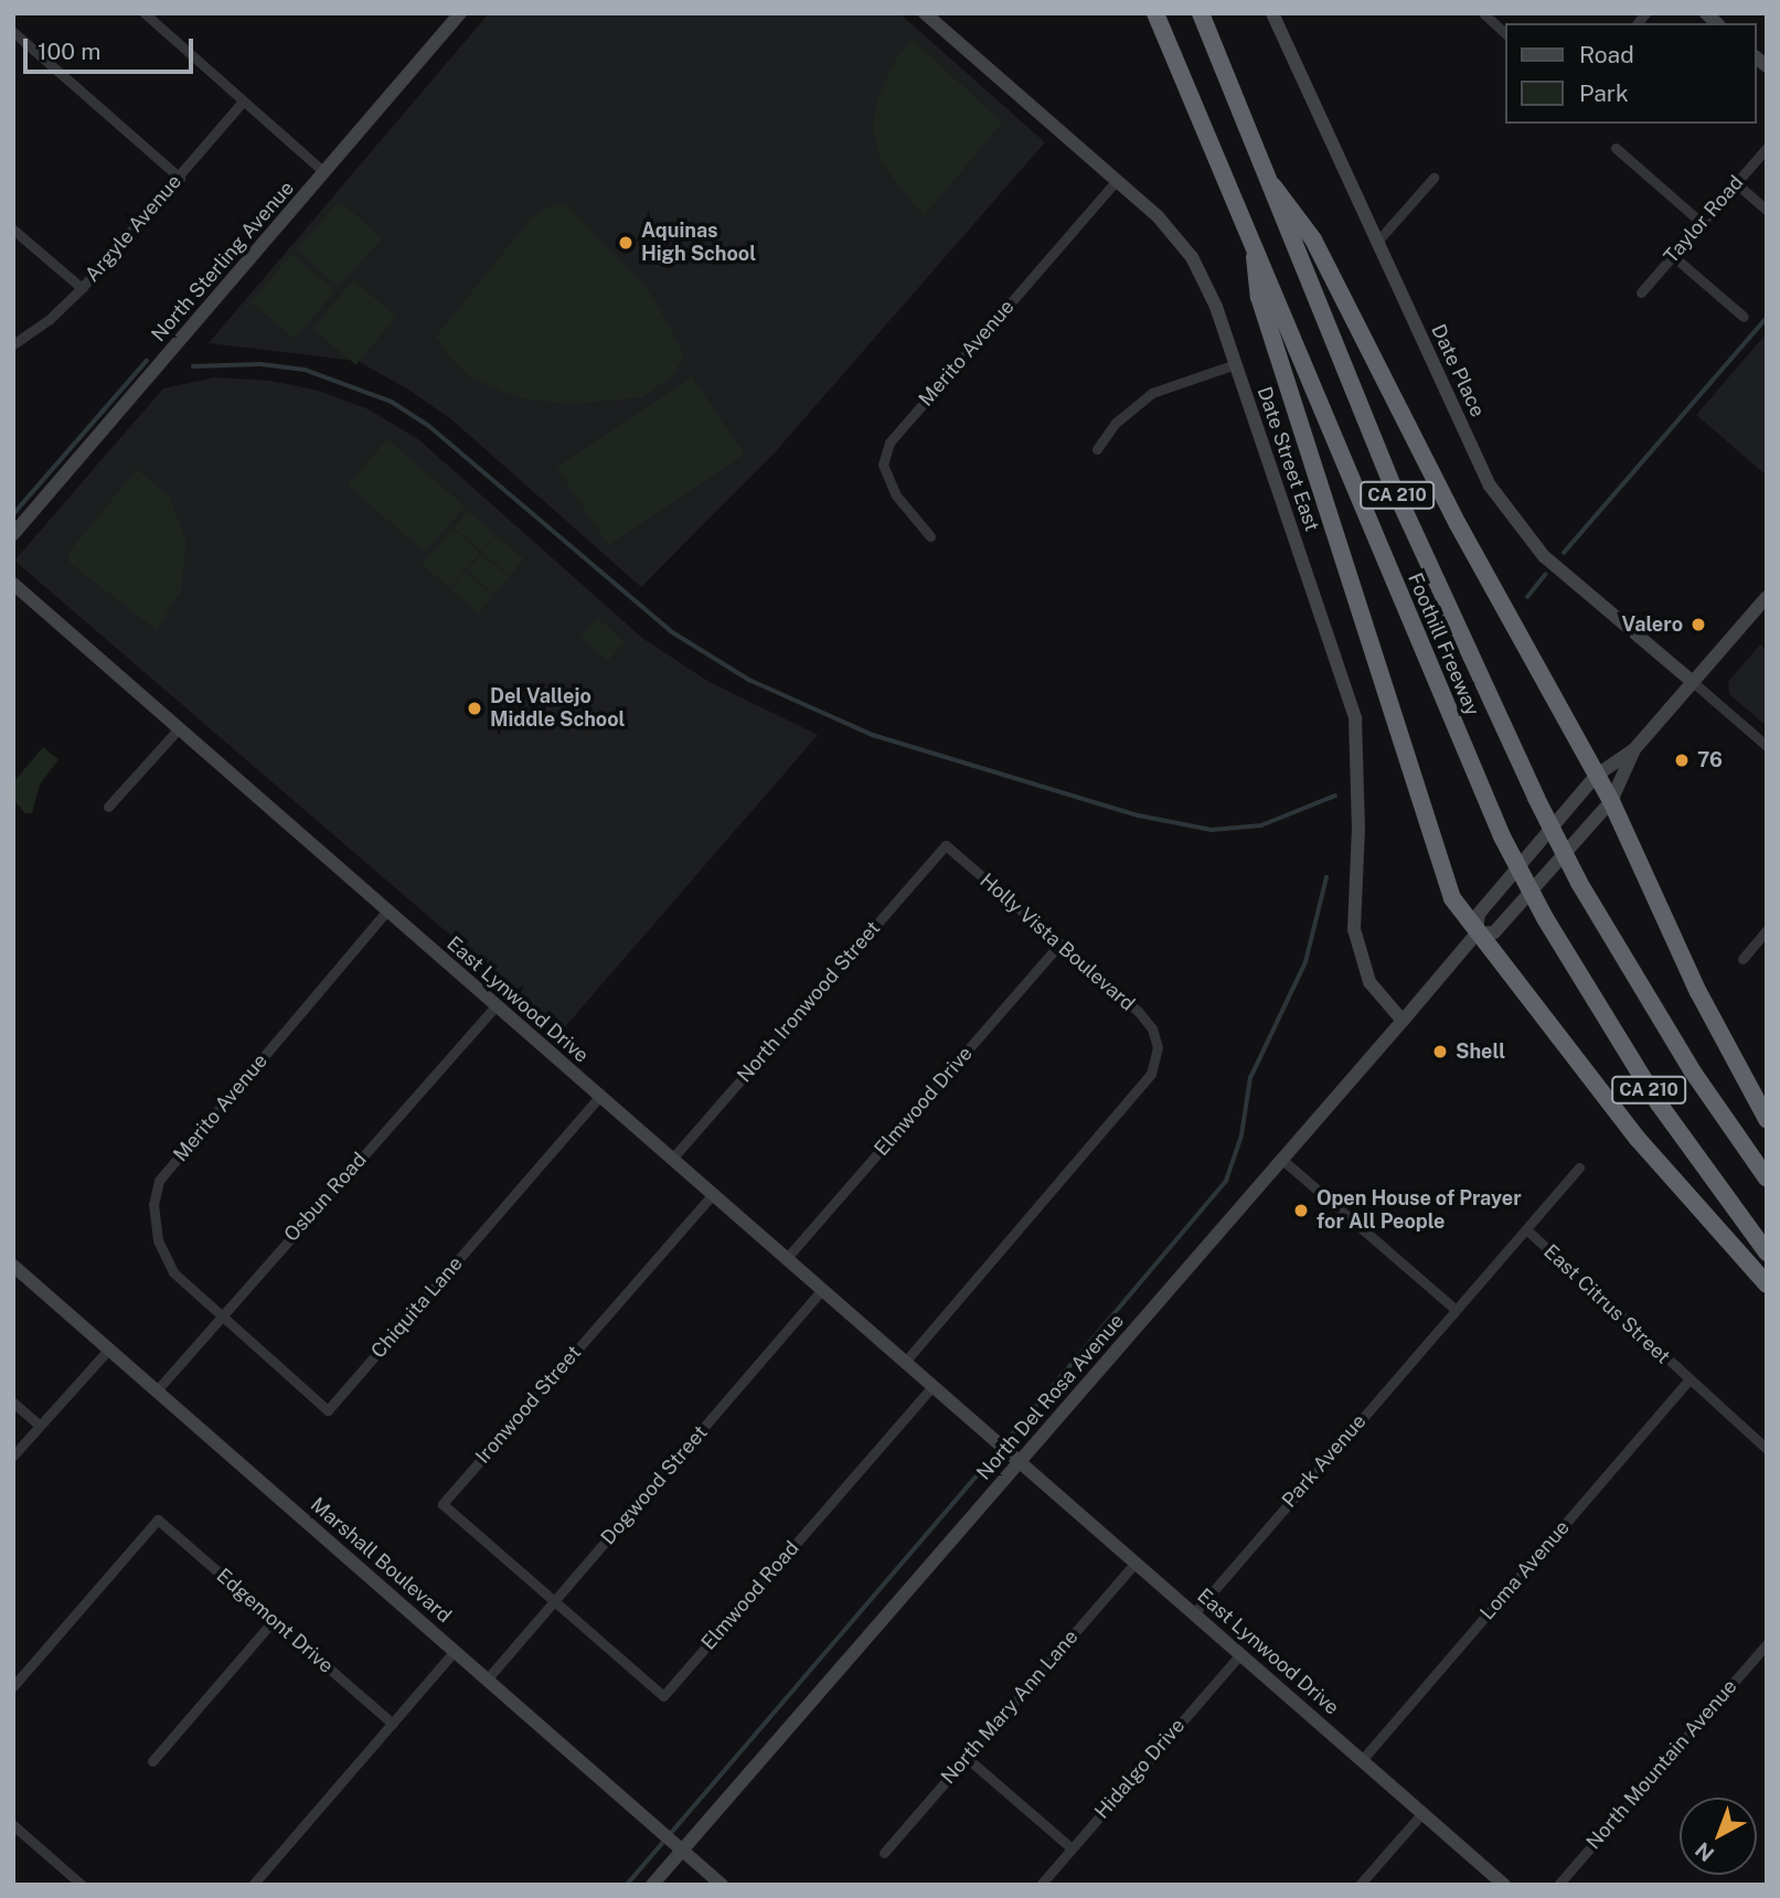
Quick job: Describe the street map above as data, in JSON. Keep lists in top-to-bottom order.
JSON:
{
  "streets": {
    "highway": ["CA 210", "Foothill Freeway"],
    "street": [
      "Taylor Road",
      "Argyle Avenue",
      "North Sterling Avenue",
      "Merito Avenue",
      "Date Place",
      "Date Street East",
      "Holly Vista Boulevard",
      "East Lynwood Drive",
      "North Ironwood Street",
      "Elmwood Drive",
      "Osbun Road",
      "East Citrus Street",
      "Chiquita Lane",
      "North Del Rosa Avenue",
      "Ironwood Street",
      "Park Avenue",
      "Dogwood Street",
      "Marshall Boulevard",
      "Loma Avenue",
      "Elmwood Road",
      "Edgemont Drive",
      "North Mary Ann Lane",
      "North Mountain Avenue",
      "Hidalgo Drive"
    ]
  },
  "crossings": [
    ["Merito Avenue", "Date Street East"],
    ["Merito Avenue", "East Lynwood Drive"],
    ["Merito Avenue", "Osbun Road"],
    ["Merito Avenue", "Chiquita Lane"],
    ["Date Place", "North Del Rosa Avenue"],
    ["Date Street East", "North Del Rosa Avenue"],
    ["Holly Vista Boulevard", "East Lynwood Drive"],
    ["Holly Vista Boulevard", "North Ironwood Street"],
    ["Holly Vista Boulevard", "Elmwood Drive"],
    ["East Lynwood Drive", "North Ironwood Street"],
    ["East Lynwood Drive", "Elmwood Drive"],
    ["East Lynwood Drive", "Osbun Road"],
    ["East Lynwood Drive", "Chiquita Lane"],
    ["East Lynwood Drive", "North Del Rosa Avenue"],
    ["East Lynwood Drive", "Ironwood Street"],
    ["East Lynwood Drive", "Park Avenue"],
    ["East Lynwood Drive", "Dogwood Street"],
    ["East Lynwood Drive", "Loma Avenue"],
    ["East Lynwood Drive", "Elmwood Road"],
    ["East Lynwood Drive", "North Mary Ann Lane"],
    ["East Lynwood Drive", "Hidalgo Drive"],
    ["Osbun Road", "Chiquita Lane"],
    ["Osbun Road", "Marshall Boulevard"],
    ["East Citrus Street", "Park Avenue"],
    ["East Citrus Street", "Loma Avenue"],
    ["North Del Rosa Avenue", "Marshall Boulevard"],
    ["Ironwood Street", "Dogwood Street"],
    ["Ironwood Street", "Elmwood Road"],
    ["Dogwood Street", "Marshall Boulevard"],
    ["Dogwood Street", "Elmwood Road"]
  ],
  "places": [
    "Aquinas High School",
    "Valero",
    "Del Vallejo Middle School",
    "76",
    "Shell",
    "Open House of Prayer for All People"
  ],
  "legend": ["Road", "Park"],
  "scale_bar": "100 m",
  "north": "bottom left"
}
